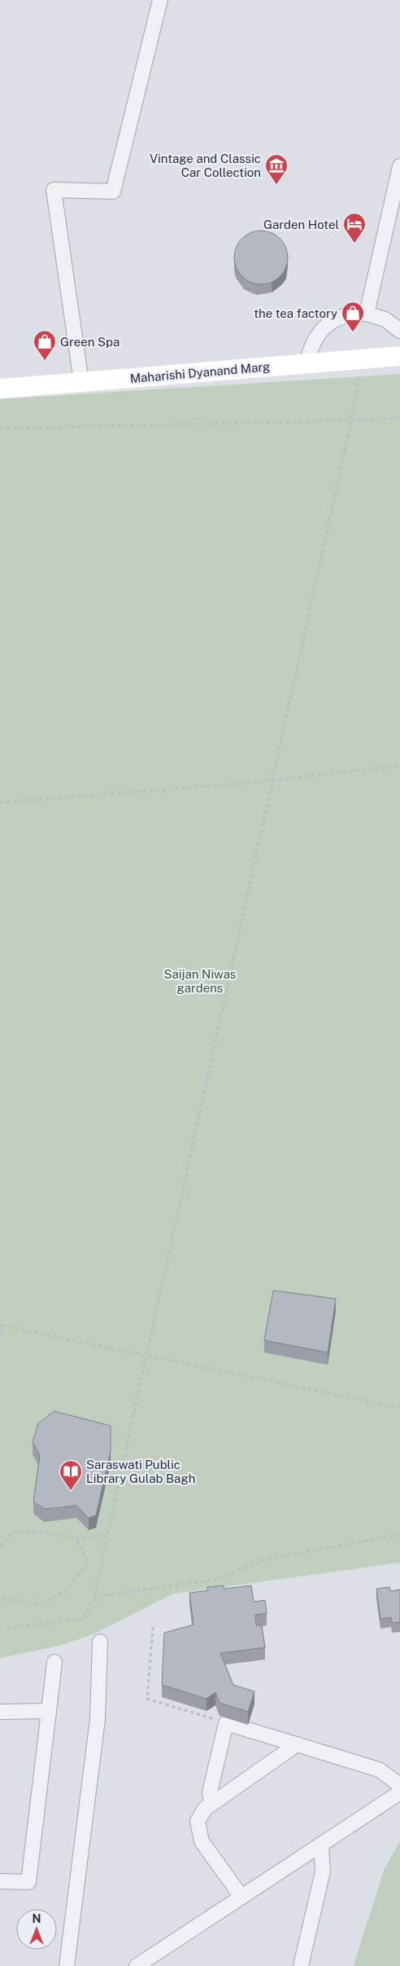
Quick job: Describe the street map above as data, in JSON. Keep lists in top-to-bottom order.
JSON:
{
  "streets": {
    "main road": ["Maharishi Dyanand Marg"]
  },
  "parks": ["Saijan Niwas gardens"],
  "places": {
    "museum": ["Vintage and Classic Car Collection"],
    "hotel": ["Garden Hotel"],
    "shop": ["the tea factory", "Green Spa"],
    "library": ["Saraswati Public Library Gulab Bagh"]
  },
  "north": "top"
}
